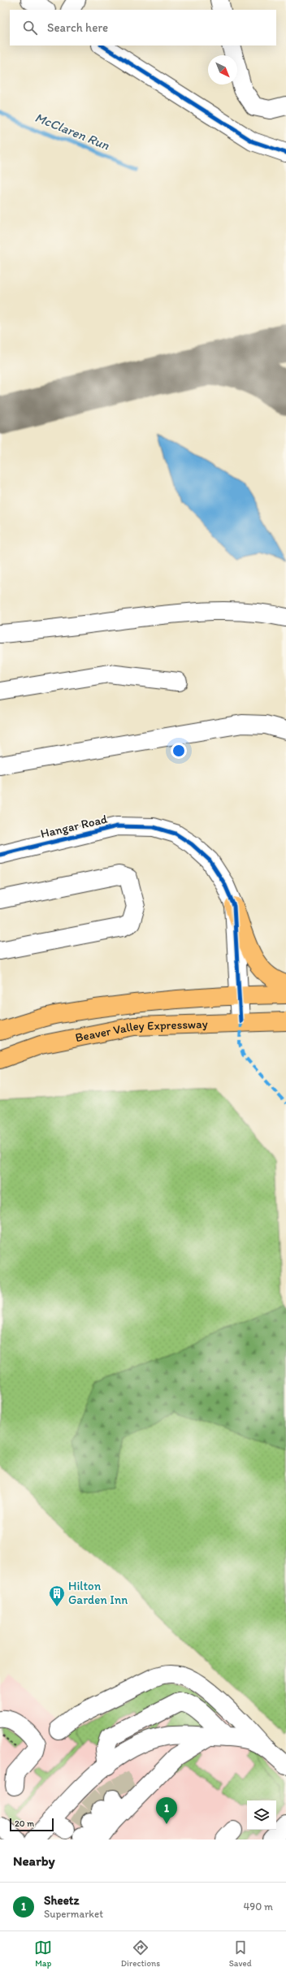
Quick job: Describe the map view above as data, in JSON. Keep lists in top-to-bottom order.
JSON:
{
  "streets": {
    "highway": ["Beaver Valley Expressway"],
    "street": ["Hangar Road"]
  },
  "crossings": [
    ["Hangar Road", "Beaver Valley Expressway"]
  ],
  "water": ["McClaren Run"],
  "places": {
    "building": ["Hilton Garden Inn"]
  },
  "scale_bar": "20 m",
  "north": "bottom right",
  "page": {
    "search": "Search here",
    "pins": "1",
    "scale": "20 m",
    "heading": "Nearby",
    "list": [
      {
        "mark": "1",
        "name": "Sheetz",
        "note": "Supermarket",
        "value": "490 m"
      }
    ],
    "nav": ["Map", "Directions", "Saved"]
  }
}
